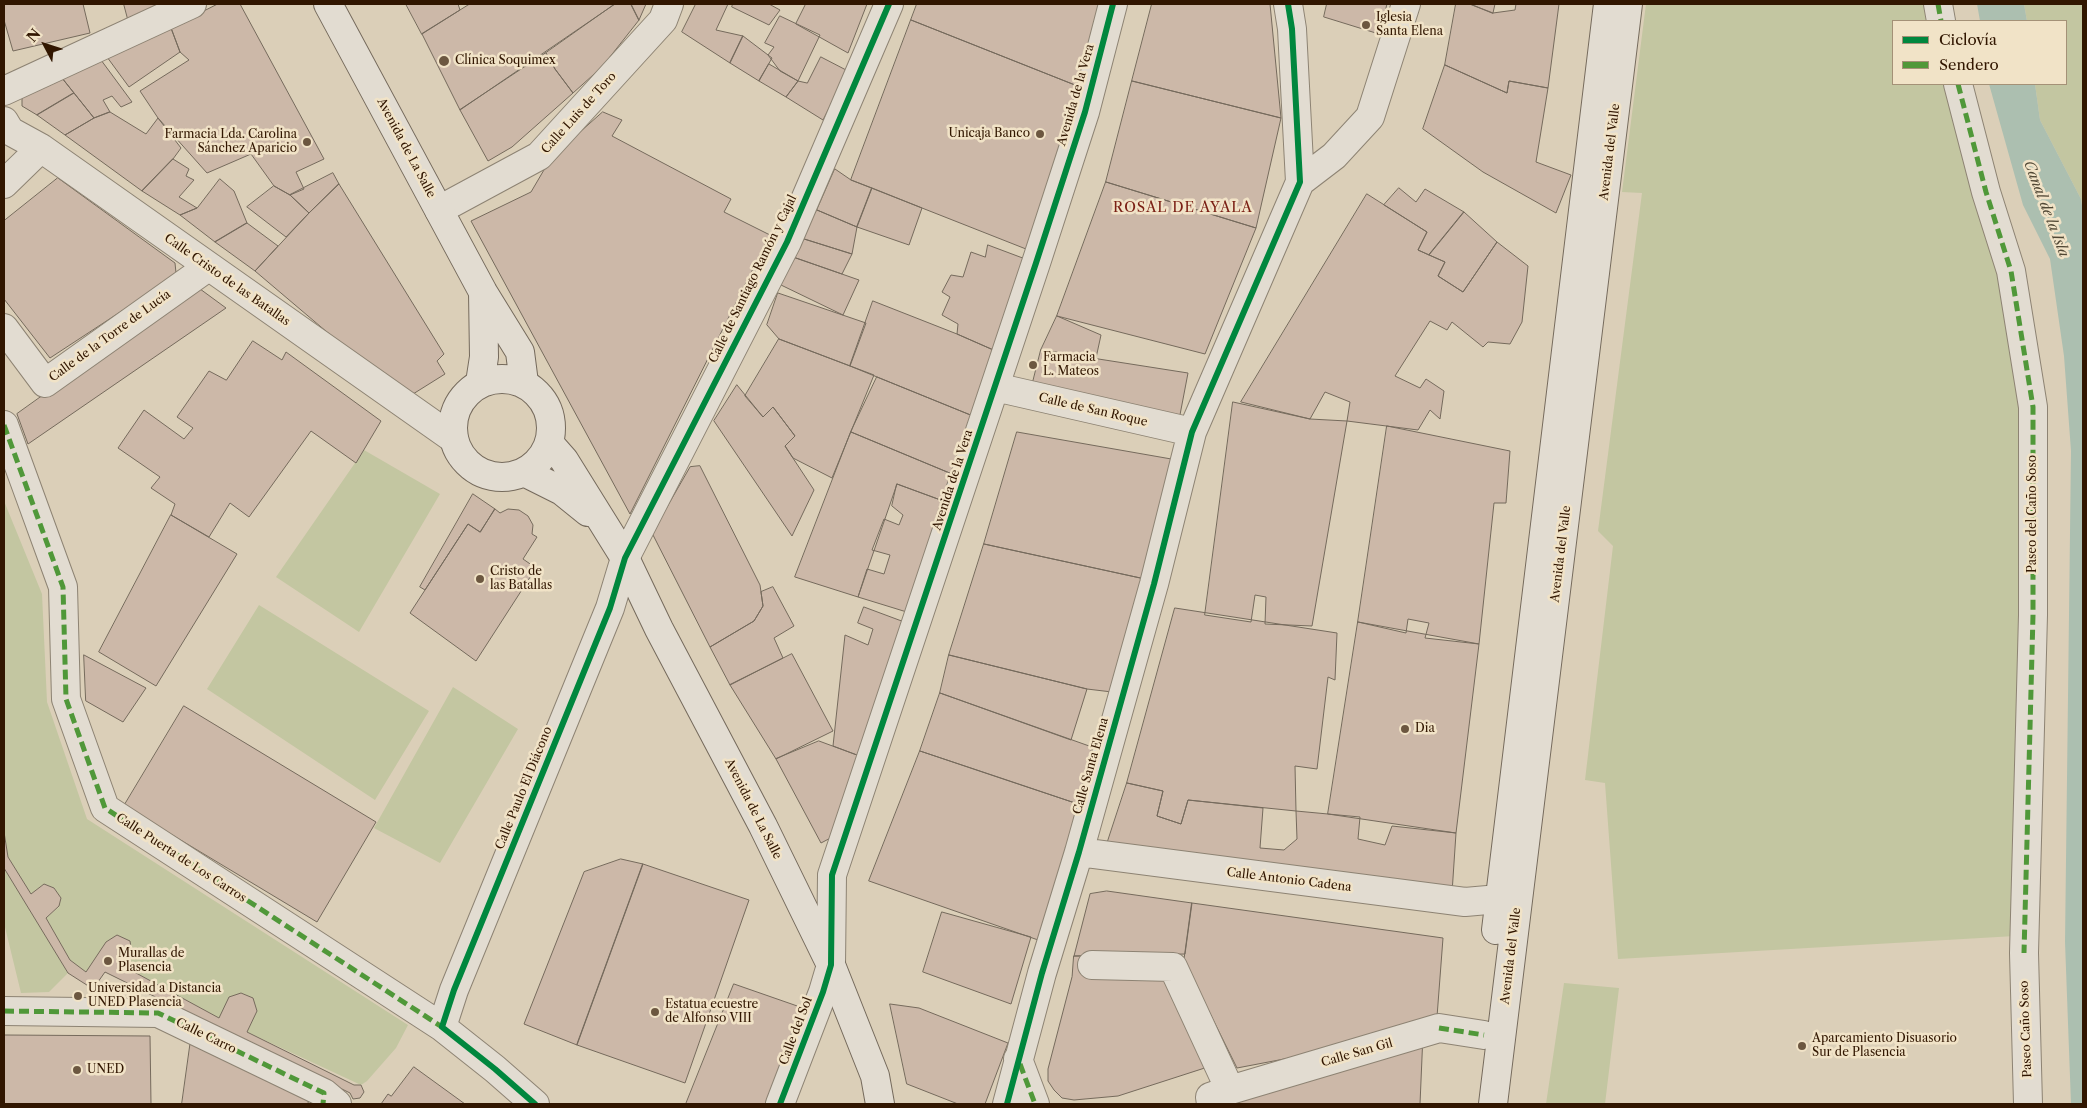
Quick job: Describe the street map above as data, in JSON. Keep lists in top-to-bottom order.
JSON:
{
  "streets": {
    "street": [
      "Avenida de la Vera",
      "Calle Luis de Toro",
      "Avenida de La Salle",
      "Avenida del Valle",
      "Calle de Santiago Ramón y Cajal",
      "Calle Cristo de las Batallas",
      "Calle de la Torre de Lucía",
      "Calle de San Roque",
      "Paseo del Caño Soso",
      "Calle Santa Elena",
      "Calle Paulo El Diácono",
      "Calle Puerta de Los Carros",
      "Calle Antonio Cadena",
      "Paseo Caño Soso",
      "Calle del Sol",
      "Calle Carro",
      "Calle San Gil"
    ]
  },
  "crossings": [
    ["Avenida de la Vera", "Avenida de La Salle"],
    ["Avenida de la Vera", "Calle de San Roque"],
    ["Avenida de la Vera", "Calle del Sol"],
    ["Calle Luis de Toro", "Avenida de La Salle"],
    ["Avenida de La Salle", "Calle de Santiago Ramón y Cajal"],
    ["Avenida de La Salle", "Calle Cristo de las Batallas"],
    ["Avenida de La Salle", "Calle Paulo El Diácono"],
    ["Avenida de La Salle", "Calle del Sol"],
    ["Avenida del Valle", "Calle Antonio Cadena"],
    ["Avenida del Valle", "Calle San Gil"],
    ["Calle de Santiago Ramón y Cajal", "Calle Paulo El Diácono"],
    ["Calle Cristo de las Batallas", "Calle de la Torre de Lucía"],
    ["Calle de San Roque", "Calle Santa Elena"],
    ["Paseo del Caño Soso", "Paseo Caño Soso"],
    ["Calle Santa Elena", "Calle Antonio Cadena"],
    ["Calle Paulo El Diácono", "Calle Puerta de Los Carros"]
  ],
  "districts": ["ROSAL DE AYALA"],
  "water": ["Canal de la Isla"],
  "places": [
    "Iglesia Santa Elena",
    "Clínica Soquimex",
    "Unicaja Banco",
    "Farmacia Lda. Carolina Sánchez Aparicio",
    "Farmacia L. Mateos",
    "Cristo de las Batallas",
    "Dia",
    "Murallas de Plasencia",
    "Universidad a Distancia UNED Plasencia",
    "Estatua ecuestre de Alfonso VIII",
    "Aparcamiento Disuasorio Sur de Plasencia",
    "UNED"
  ],
  "legend": ["Ciclovía", "Sendero"],
  "north": "top left"
}
